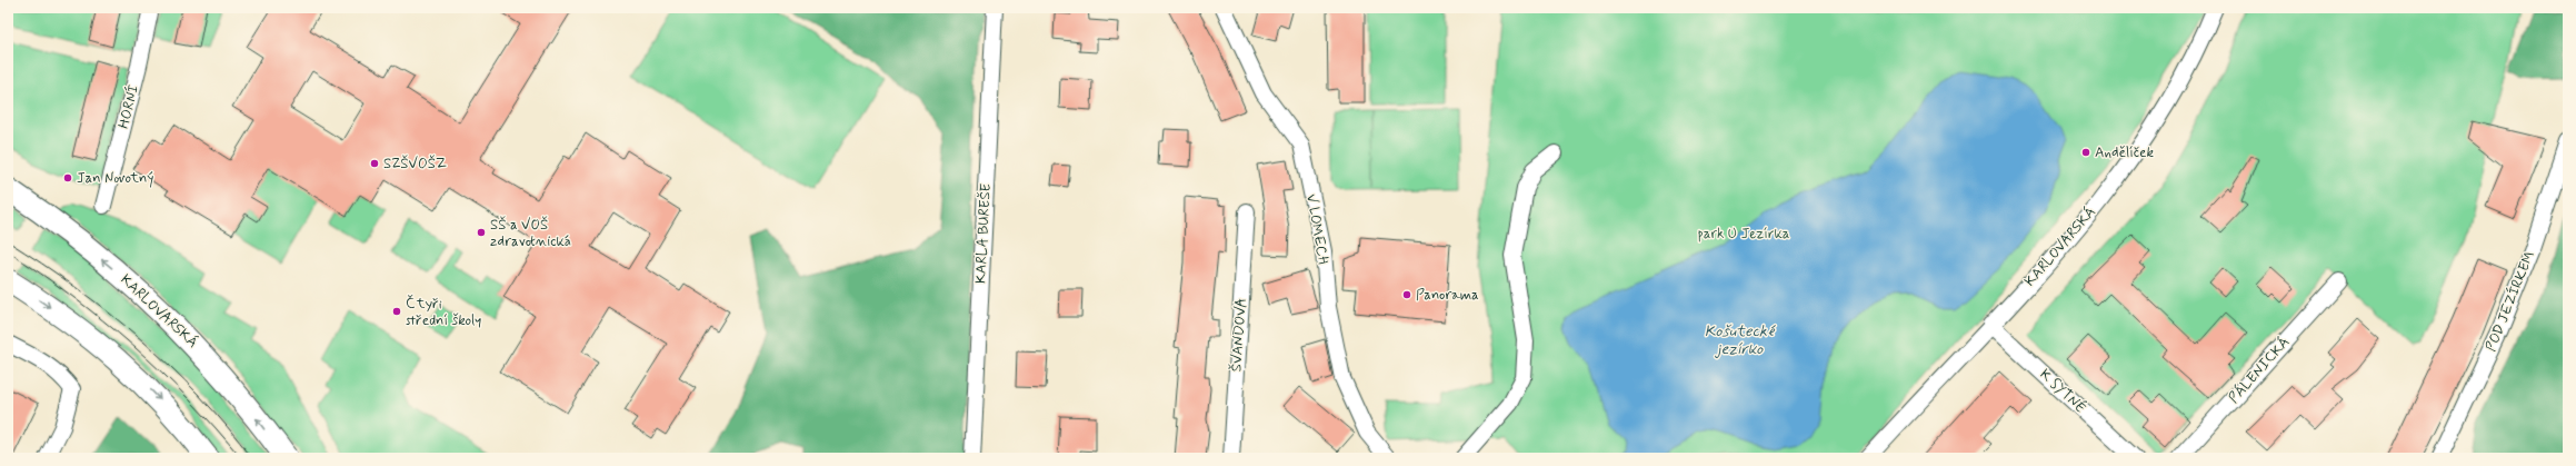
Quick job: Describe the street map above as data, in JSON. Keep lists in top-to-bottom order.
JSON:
{
  "streets": {
    "main road": ["KARLOVARSKÁ"],
    "street": [
      "HORNÍ",
      "V LOMECH",
      "KARLA BUREŠE",
      "POD JEZÍRKEM",
      "ŠVANDOVA",
      "PÁLENICKÁ",
      "K SYTNÉ"
    ]
  },
  "crossings": [
    ["KARLOVARSKÁ", "K SYTNÉ"]
  ],
  "one_way": ["KARLOVARSKÁ"],
  "water": ["Košutecké jezírko"],
  "parks": ["park U Jezírka"],
  "places": [
    "Andělíček",
    "SZŠVOŠZ",
    "Jan Novotný",
    "SŠ a VOŠ zdravotnická",
    "Panorama",
    "Čtyři střední školy"
  ]
}
